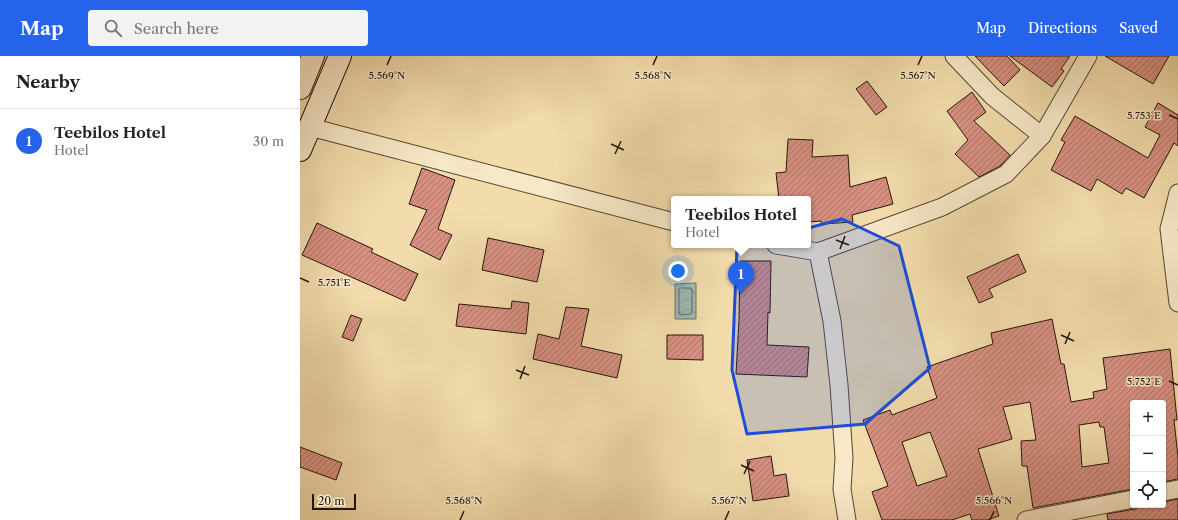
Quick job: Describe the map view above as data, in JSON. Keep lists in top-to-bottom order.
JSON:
{
  "scale_bar": "20 m",
  "page": {
    "header": "Map",
    "search": "Search here",
    "nav": ["Map", "Directions", "Saved"],
    "heading": "Nearby",
    "list": [
      {
        "mark": "1",
        "name": "Teebilos Hotel",
        "note": "Hotel",
        "value": "30 m"
      }
    ],
    "popup": ["Teebilos Hotel", "Hotel"],
    "pins": "1",
    "map_buttons": ["+", "−"],
    "scale": "20 m"
  },
  "coordinates": [
    "5.569°N",
    "5.568°N",
    "5.567°N",
    "5.753°E",
    "5.751°E",
    "5.752°E",
    "5.566°N"
  ]
}
